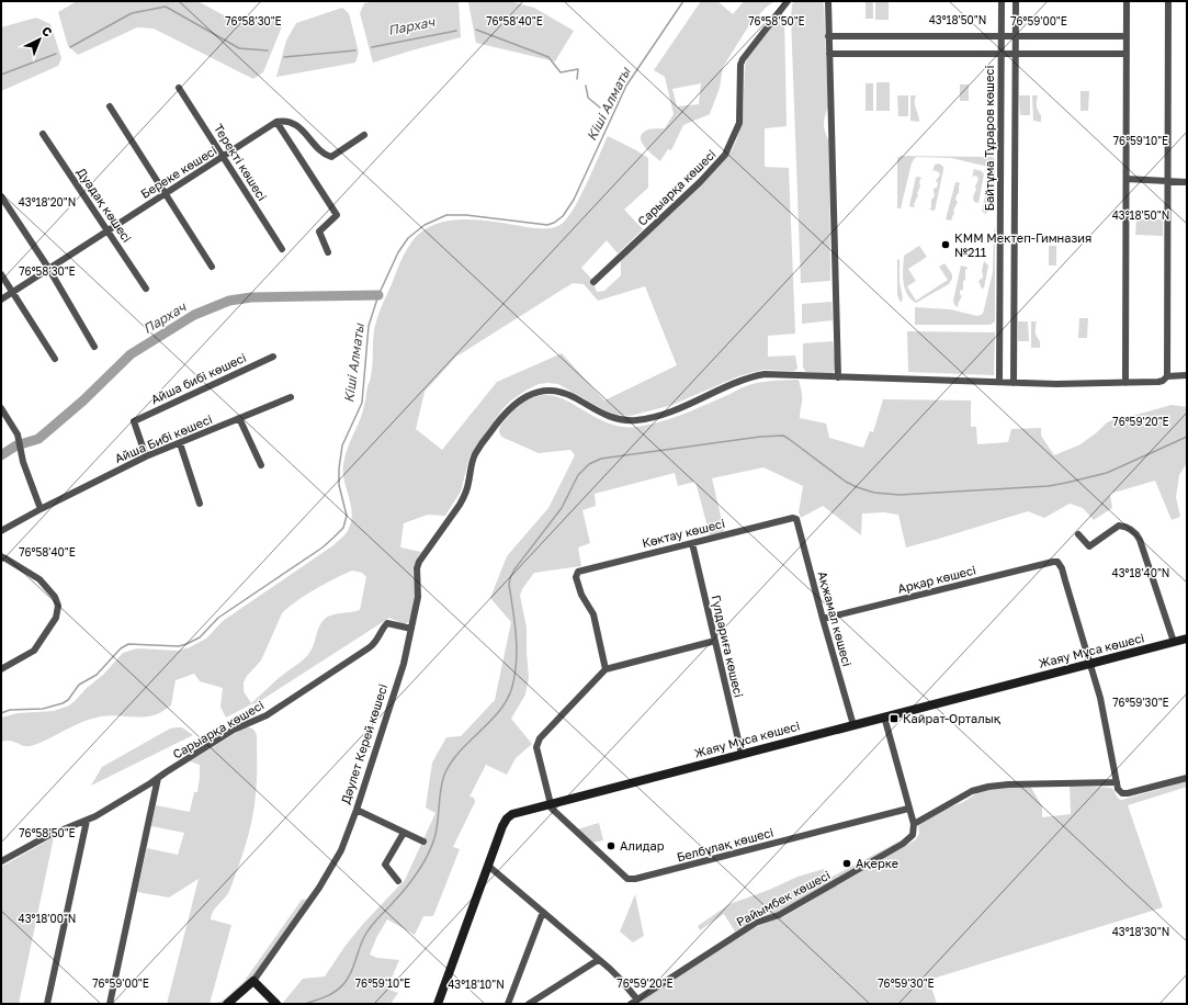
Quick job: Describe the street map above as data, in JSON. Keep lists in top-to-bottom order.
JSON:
{
  "streets": {
    "street": [
      "Байтұма Тұраров көшесі",
      "Теректі көшесі",
      "Береке көшесі",
      "Сарыарқа көшесі",
      "Дуадақ көшесі",
      "Айша бибі көшесі",
      "Айша Бибі көшесі",
      "Көктау көшесі",
      "Арқар көшесі",
      "Ақжамал көшесі",
      "Гүлдариға көшесі",
      "Жаяу Мұса көшесі",
      "Дәулет Керей көшесі",
      "Белбұлақ көшесі",
      "Райымбек көшесі"
    ]
  },
  "crossings": [
    ["Байтұма Тұраров көшесі", "Дәулет Керей көшесі"],
    ["Теректі көшесі", "Береке көшесі"],
    ["Береке көшесі", "Дуадақ көшесі"],
    ["Сарыарқа көшесі", "Дәулет Керей көшесі"],
    ["Айша бибі көшесі", "Айша Бибі көшесі"],
    ["Көктау көшесі", "Ақжамал көшесі"],
    ["Көктау көшесі", "Гүлдариға көшесі"],
    ["Арқар көшесі", "Ақжамал көшесі"],
    ["Арқар көшесі", "Жаяу Мұса көшесі"],
    ["Ақжамал көшесі", "Жаяу Мұса көшесі"],
    ["Гүлдариға көшесі", "Жаяу Мұса көшесі"],
    ["Жаяу Мұса көшесі", "Белбұлақ көшесі"]
  ],
  "water": ["Пархач", "Кіші Алматы"],
  "places": {
    "other": ["КММ Мектеп-Гимназия №211", "Алидар", "Ақерке"],
    "transit": ["Кайрат-Орталық"]
  },
  "north": "top right",
  "coordinates": [
    "43°18'50\"N",
    "76°58'30\"E",
    "76°59'00\"E",
    "76°58'40\"E",
    "76°58'50\"E",
    "76°59'10\"E",
    "43°18'20\"N",
    "76°59'20\"E",
    "43°18'40\"N",
    "76°59'30\"E",
    "43°18'00\"N",
    "43°18'30\"N",
    "43°18'10\"N"
  ]
}
